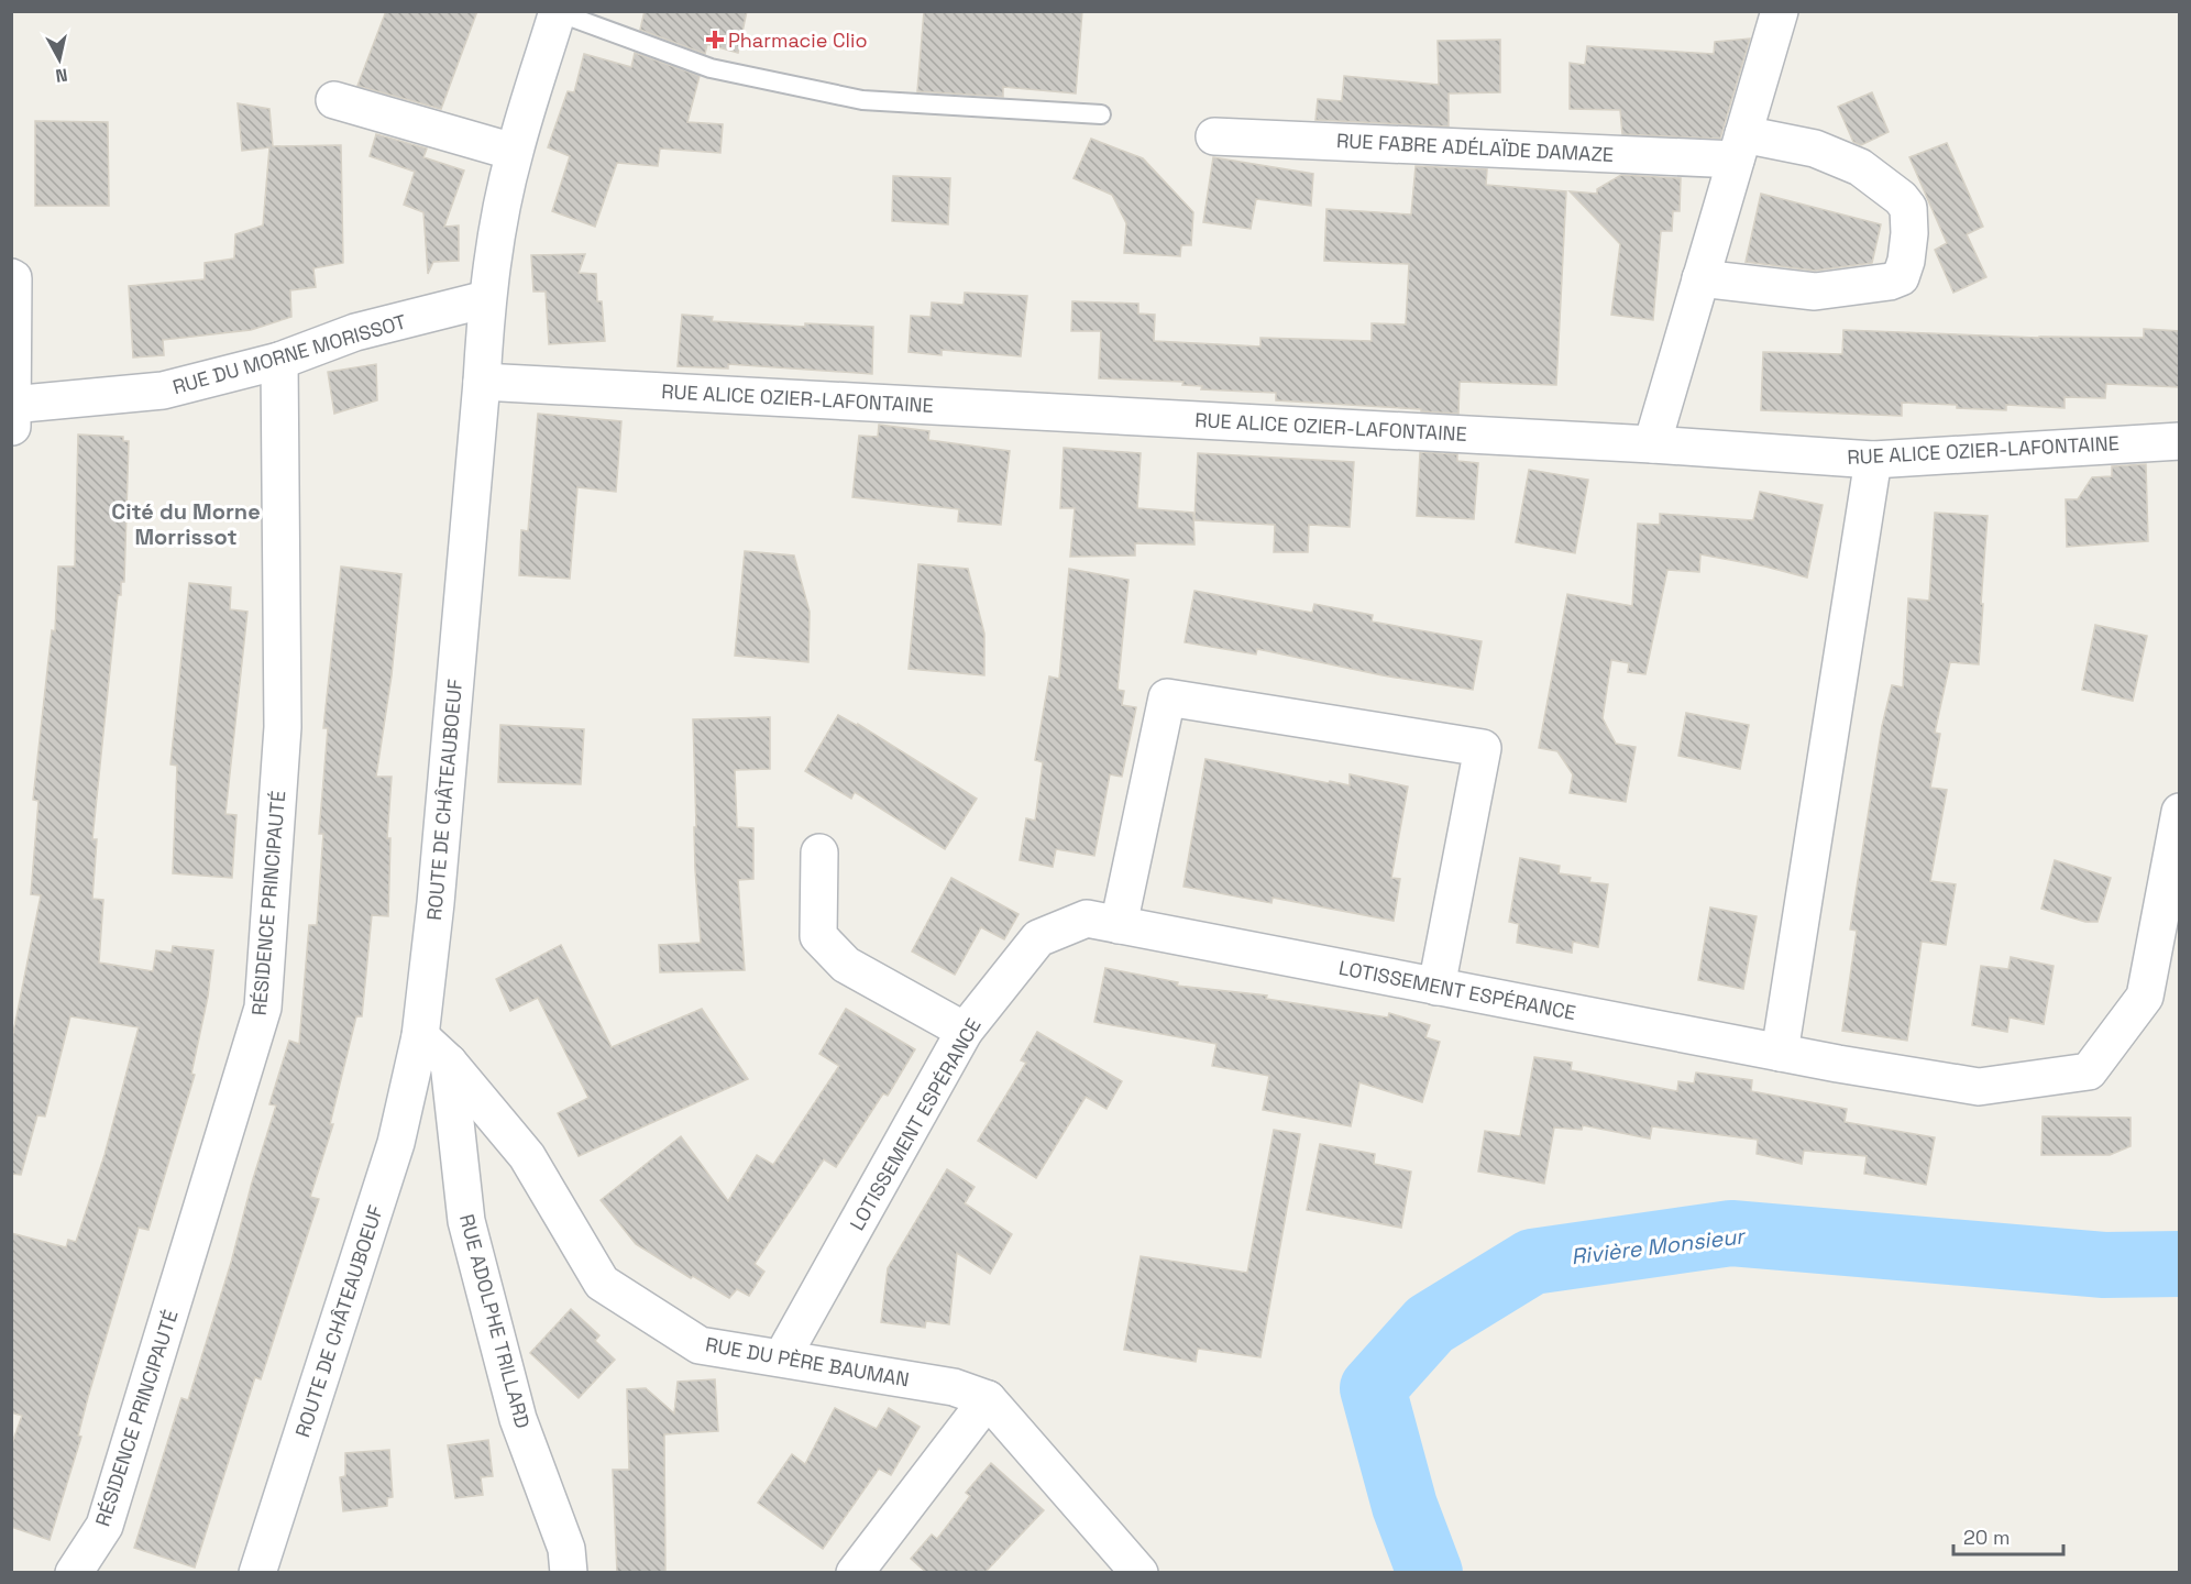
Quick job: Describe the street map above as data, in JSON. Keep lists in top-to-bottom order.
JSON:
{
  "streets": {
    "street": [
      "RUE FABRE ADÉLAÏDE DAMAZE",
      "RUE DU MORNE MORISSOT",
      "RUE ALICE OZIER-LAFONTAINE",
      "ROUTE DE CHÂTEAUBOEUF",
      "RÉSIDENCE PRINCIPAUTÉ",
      "LOTISSEMENT ESPÉRANCE",
      "RUE ADOLPHE TRILLARD",
      "RUE DU PÈRE BAUMAN"
    ]
  },
  "crossings": [
    ["RUE DU MORNE MORISSOT", "ROUTE DE CHÂTEAUBOEUF"],
    ["RUE DU MORNE MORISSOT", "RÉSIDENCE PRINCIPAUTÉ"],
    ["RUE ALICE OZIER-LAFONTAINE", "ROUTE DE CHÂTEAUBOEUF"],
    ["ROUTE DE CHÂTEAUBOEUF", "RUE DU PÈRE BAUMAN"],
    ["LOTISSEMENT ESPÉRANCE", "RUE DU PÈRE BAUMAN"],
    ["RUE ADOLPHE TRILLARD", "RUE DU PÈRE BAUMAN"]
  ],
  "districts": ["Cité du Morne Morrissot"],
  "water": ["Rivière Monsieur"],
  "places": {
    "health": ["Pharmacie Clio"]
  },
  "scale_bar": "20 m",
  "north": "bottom"
}
